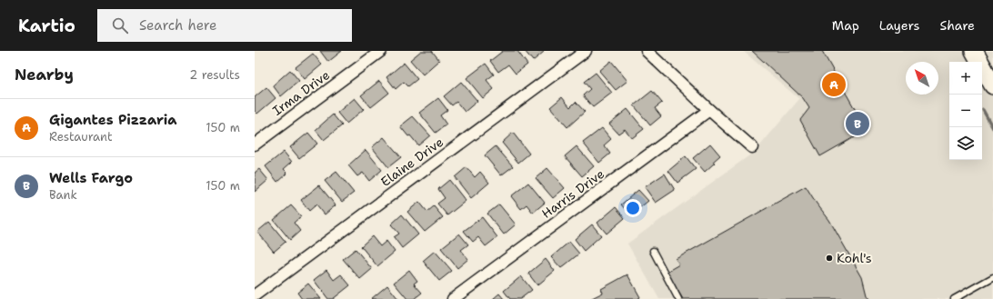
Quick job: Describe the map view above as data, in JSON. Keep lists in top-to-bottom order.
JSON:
{
  "streets": {
    "street": ["Irma Drive", "Elaine Drive", "Harris Drive"]
  },
  "places": ["Kohl's"],
  "north": "top left",
  "page": {
    "header": "Kartio",
    "search": "Search here",
    "nav": ["Map", "Layers", "Share"],
    "heading": ["Nearby", "2 results"],
    "map_buttons": ["+", "−"],
    "pins": ["A", "B"],
    "list": [
      {
        "mark": "A",
        "name": "Gigantes Pizzaria",
        "note": "Restaurant",
        "value": "150 m"
      },
      {
        "mark": "B",
        "name": "Wells Fargo",
        "note": "Bank",
        "value": "150 m"
      }
    ]
  }
}
